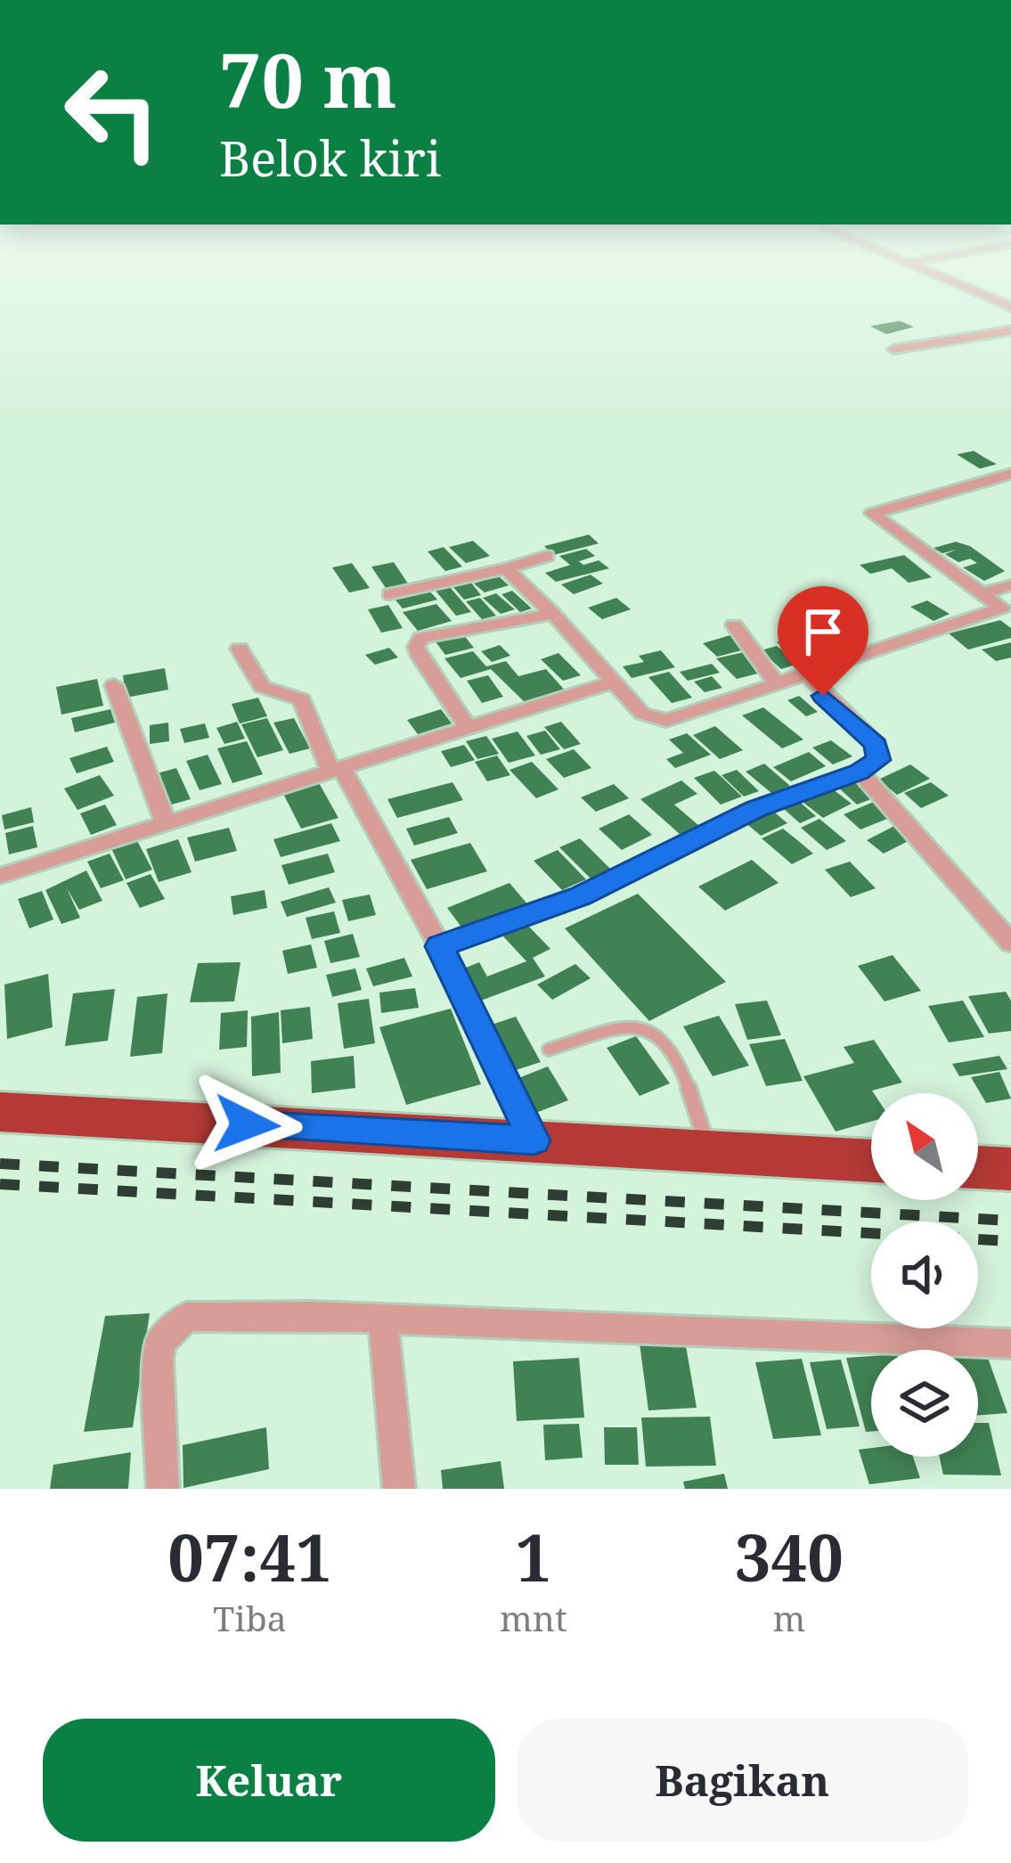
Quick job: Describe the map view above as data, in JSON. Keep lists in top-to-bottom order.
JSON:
{
  "north": "top left",
  "page": {
    "turn": ["70 m", "Belok kiri"],
    "eta": [
      "07:41",
      "Tiba",
      "1",
      "mnt",
      "340",
      "m"
    ],
    "buttons": ["Keluar", "Bagikan"]
  }
}
